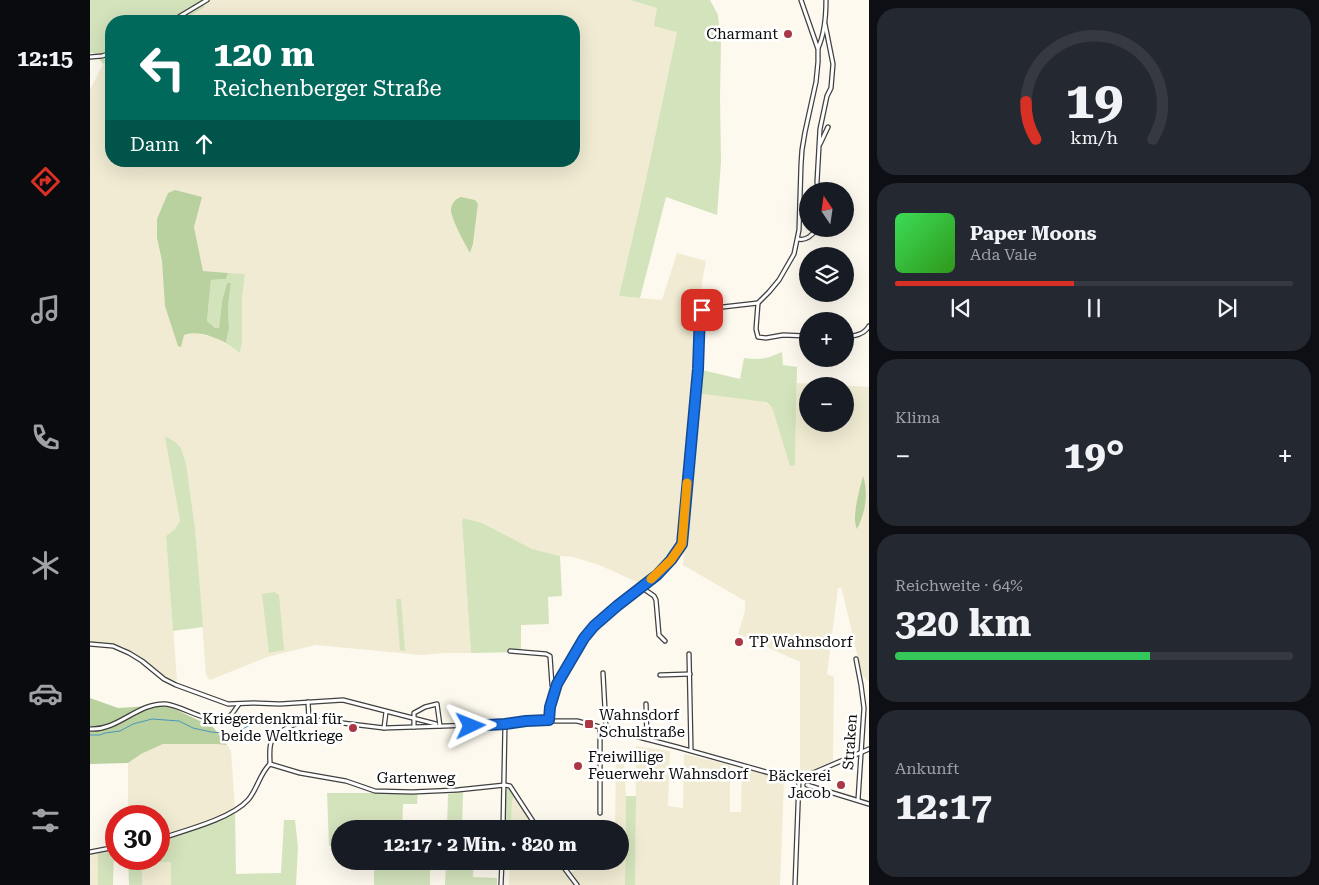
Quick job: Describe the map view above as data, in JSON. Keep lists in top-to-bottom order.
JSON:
{
  "streets": {
    "street": ["Straken", "Gartenweg"]
  },
  "places": {
    "other": [
      "Charmant",
      "TP Wahnsdorf",
      "Kriegerdenkmal für beide Weltkriege",
      "Freiwillige Feuerwehr Wahnsdorf",
      "Bäckerei Jacob"
    ],
    "transit": ["Wahnsdorf Schulstraße"]
  },
  "north": "top",
  "page": {
    "tabs": "12:15",
    "turn": ["120 m", "Reichenberger Straße"],
    "then": "Dann",
    "map_buttons": ["+", "−"],
    "song": ["Paper Moons", "Ada Vale"],
    "tile": [
      "Klima",
      ["Reichweite · 64%", "320 km"],
      ["Ankunft", "12:17"]
    ],
    "heat": ["−", "19°", "+"],
    "limit": "30",
    "trip": "12:17 · 2 Min. · 820 m",
    "gauge": ["19", "km/h"]
  }
}
